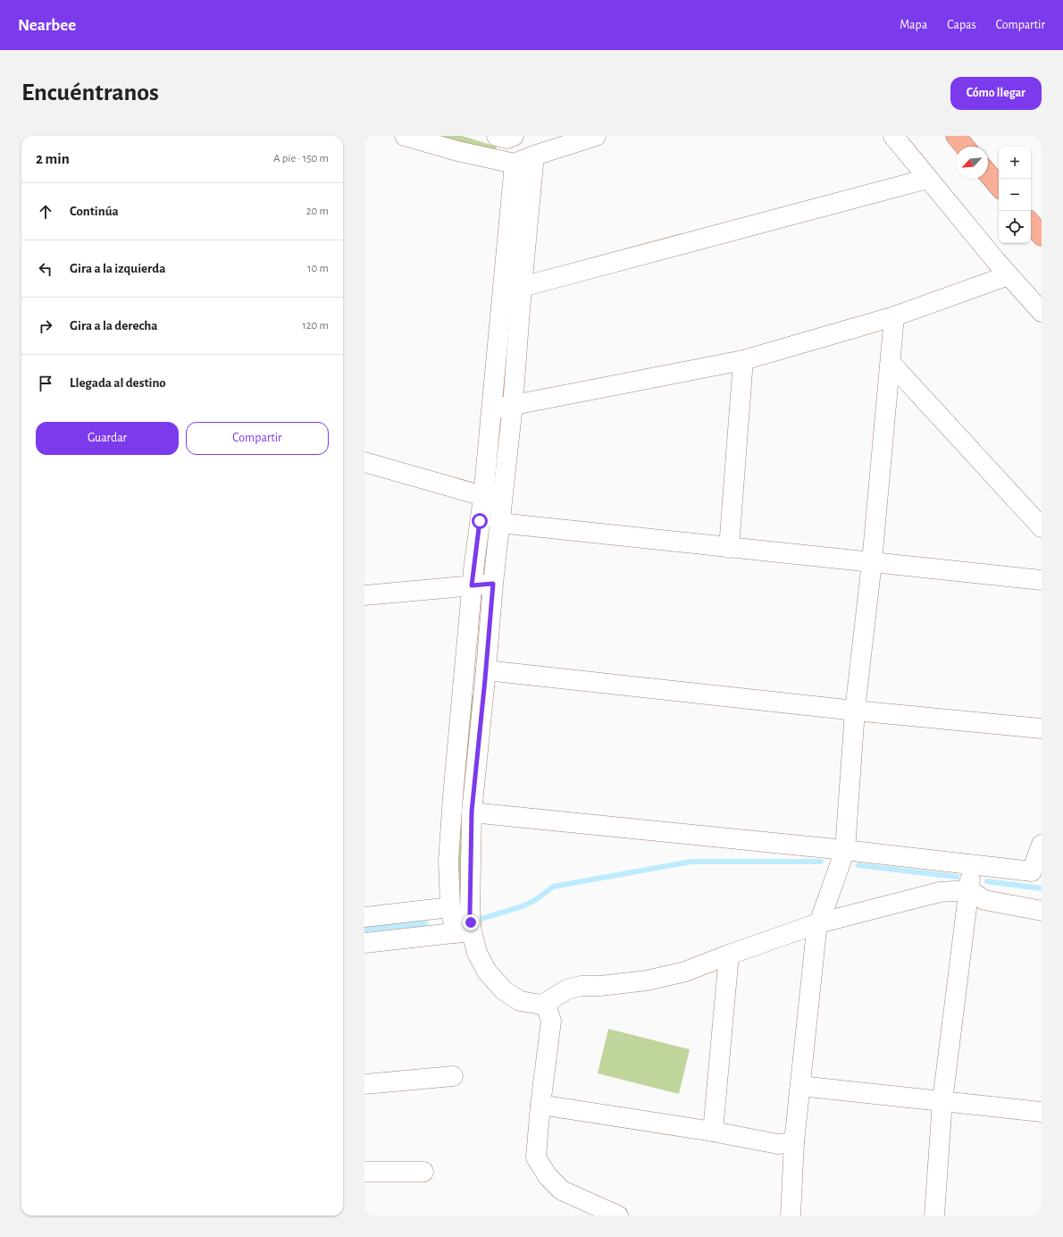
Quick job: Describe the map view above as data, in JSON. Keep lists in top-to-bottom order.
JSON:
{
  "north": "bottom left",
  "page": {
    "header": "Nearbee",
    "nav": ["Mapa", "Capas", "Compartir"],
    "buttons": [
      "Cómo llegar",
      ["Guardar", "Compartir"]
    ],
    "title": "Encuéntranos",
    "heading": ["2 min", "A pie · 150 m"],
    "map_buttons": ["+", "−"],
    "list": [
      ["Continúa", "20 m"],
      ["Gira a la izquierda", "10 m"],
      ["Gira a la derecha", "120 m"],
      "Llegada al destino"
    ]
  }
}
